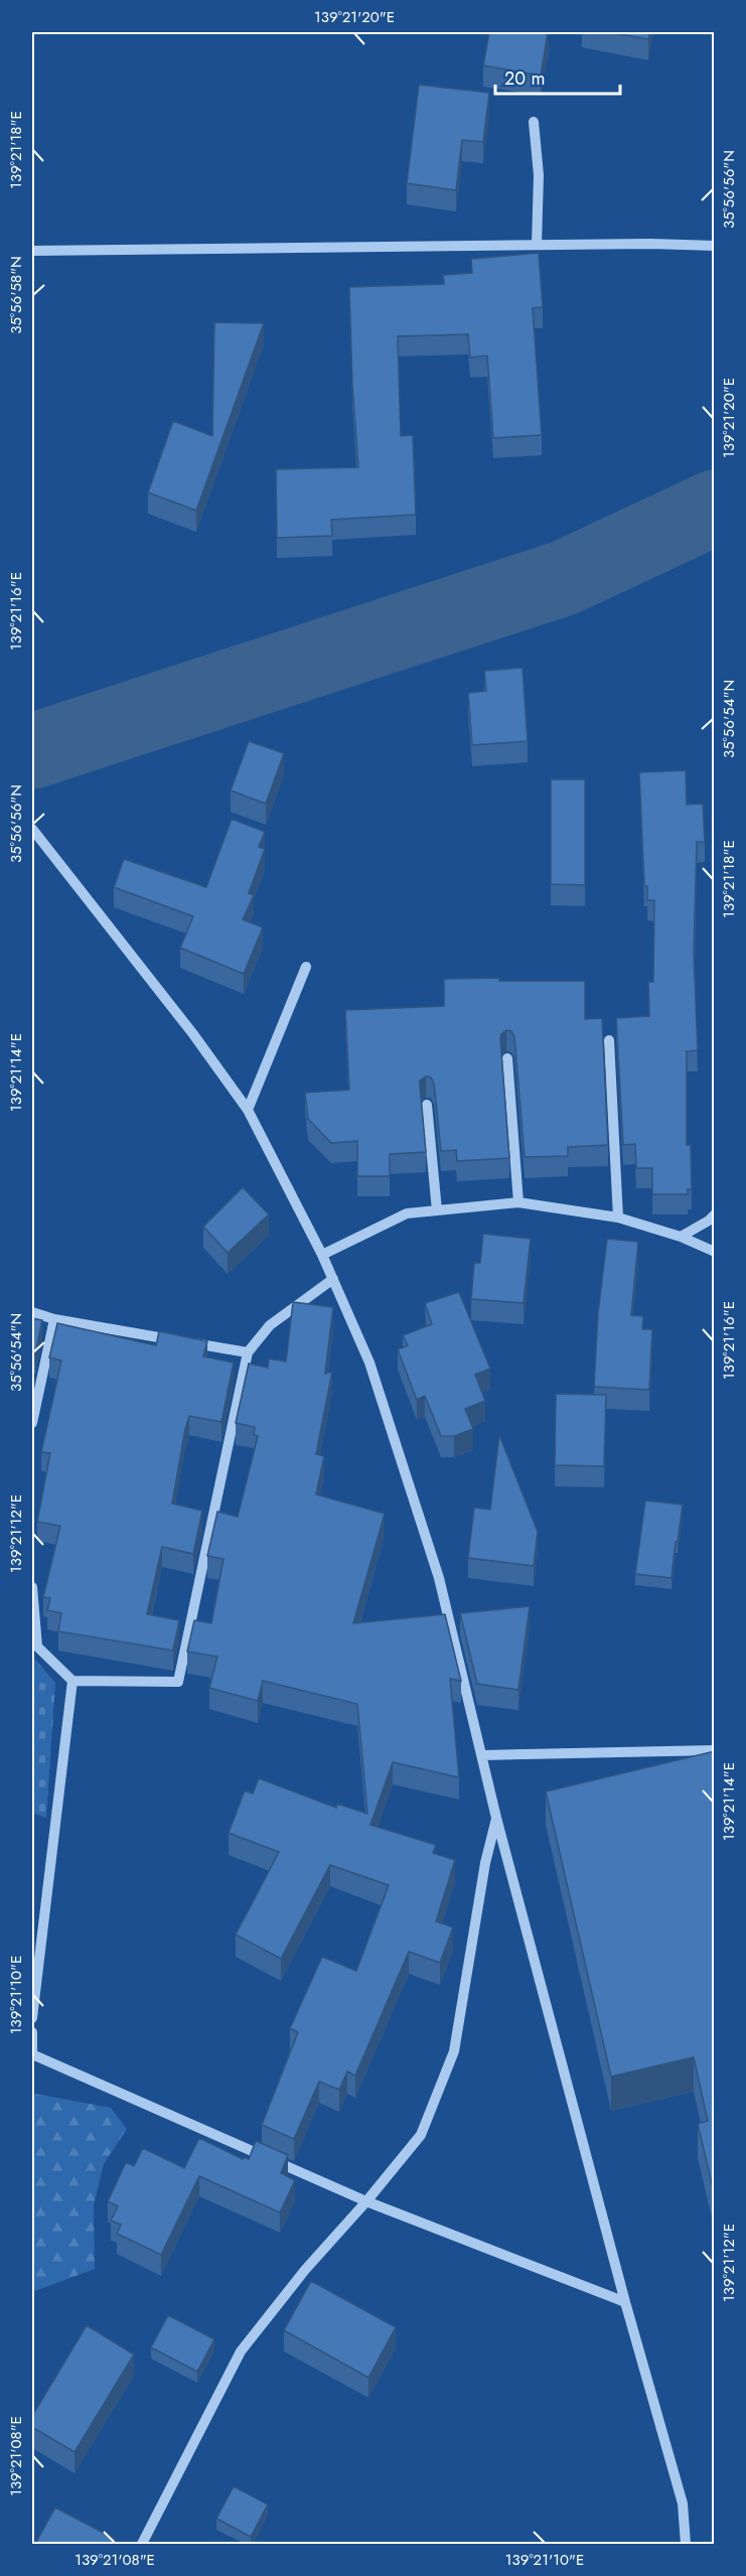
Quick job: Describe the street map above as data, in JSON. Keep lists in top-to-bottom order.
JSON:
{
  "scale_bar": "20 m",
  "coordinates": [
    "139°21'20\"E",
    "139°21'18\"E",
    "35°56'56\"N",
    "35°56'58\"N",
    "139°21'16\"E",
    "35°56'54\"N",
    "139°21'14\"E",
    "139°21'12\"E",
    "139°21'10\"E",
    "139°21'08\"E"
  ]
}
